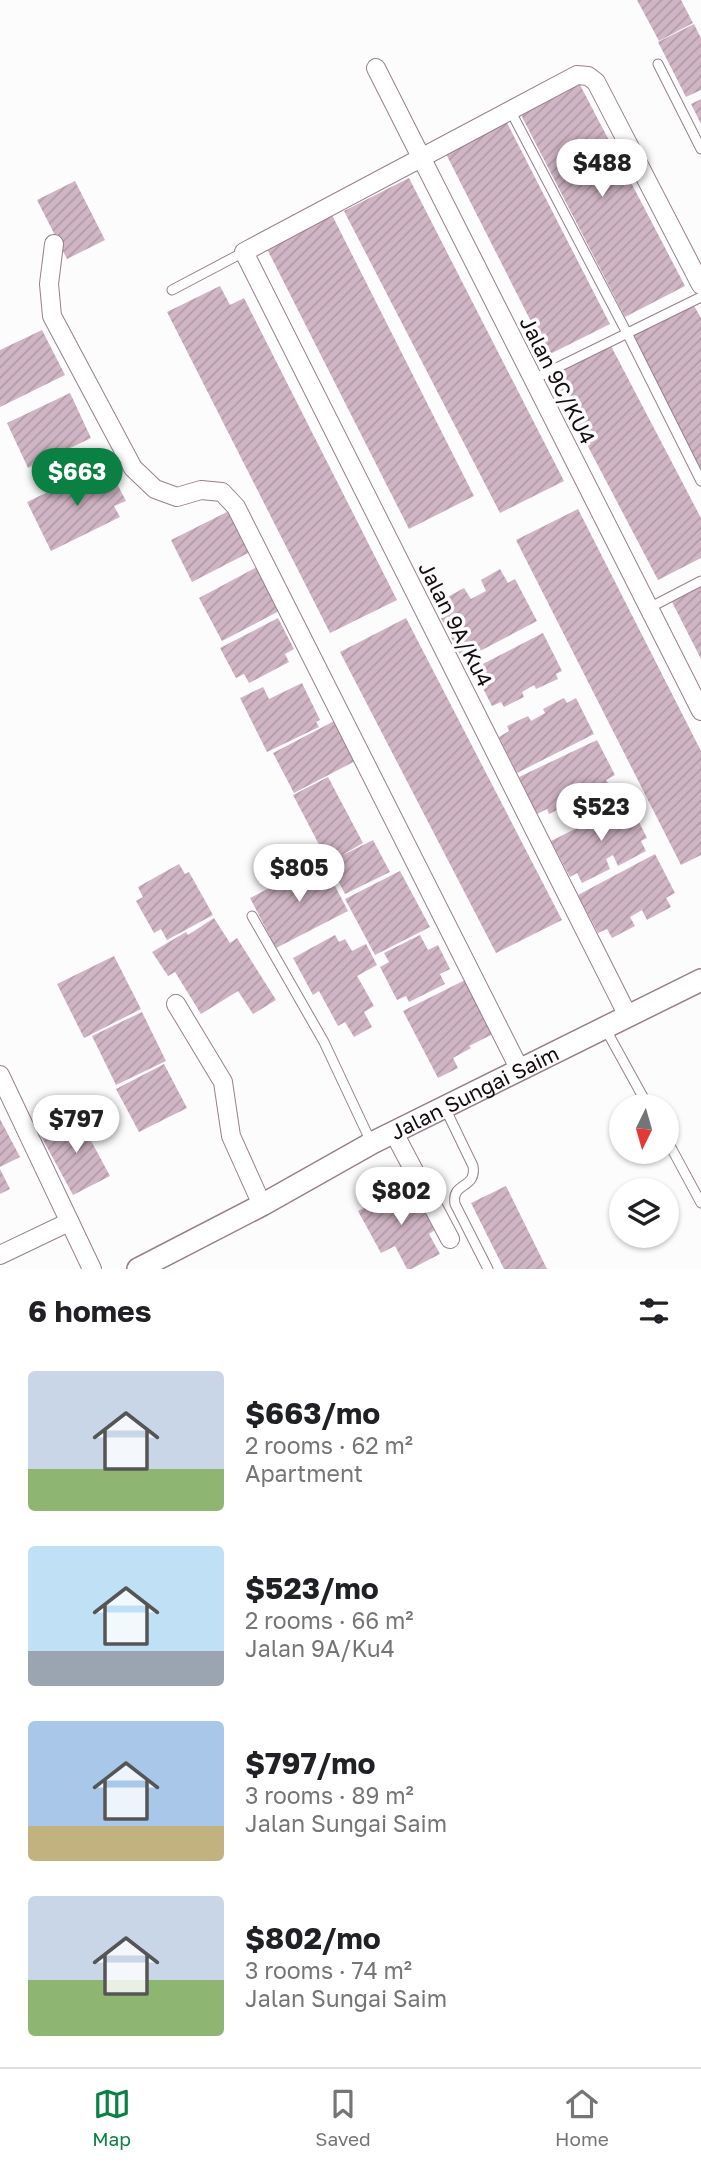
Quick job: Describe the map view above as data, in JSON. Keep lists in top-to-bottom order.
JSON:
{
  "streets": {
    "street": ["Jalan 9C/KU4", "Jalan 9A/Ku4", "Jalan Sungai Saim"]
  },
  "crossings": [
    ["Jalan 9A/Ku4", "Jalan Sungai Saim"]
  ],
  "north": "bottom",
  "page": {
    "price": [
      "$488",
      "$663",
      "$523",
      "$805",
      "$797",
      "$802"
    ],
    "heading": "6 homes",
    "list": [
      {
        "name": "$663/mo",
        "note": "2 rooms · 62 m² · Apartment"
      },
      {
        "name": "$523/mo",
        "note": "2 rooms · 66 m² · Jalan 9A/Ku4"
      },
      {
        "name": "$797/mo",
        "note": "3 rooms · 89 m² · Jalan Sungai Saim"
      },
      {
        "name": "$802/mo",
        "note": "3 rooms · 74 m² · Jalan Sungai Saim"
      }
    ],
    "tabs": ["Map", "Saved", "Home"]
  }
}
